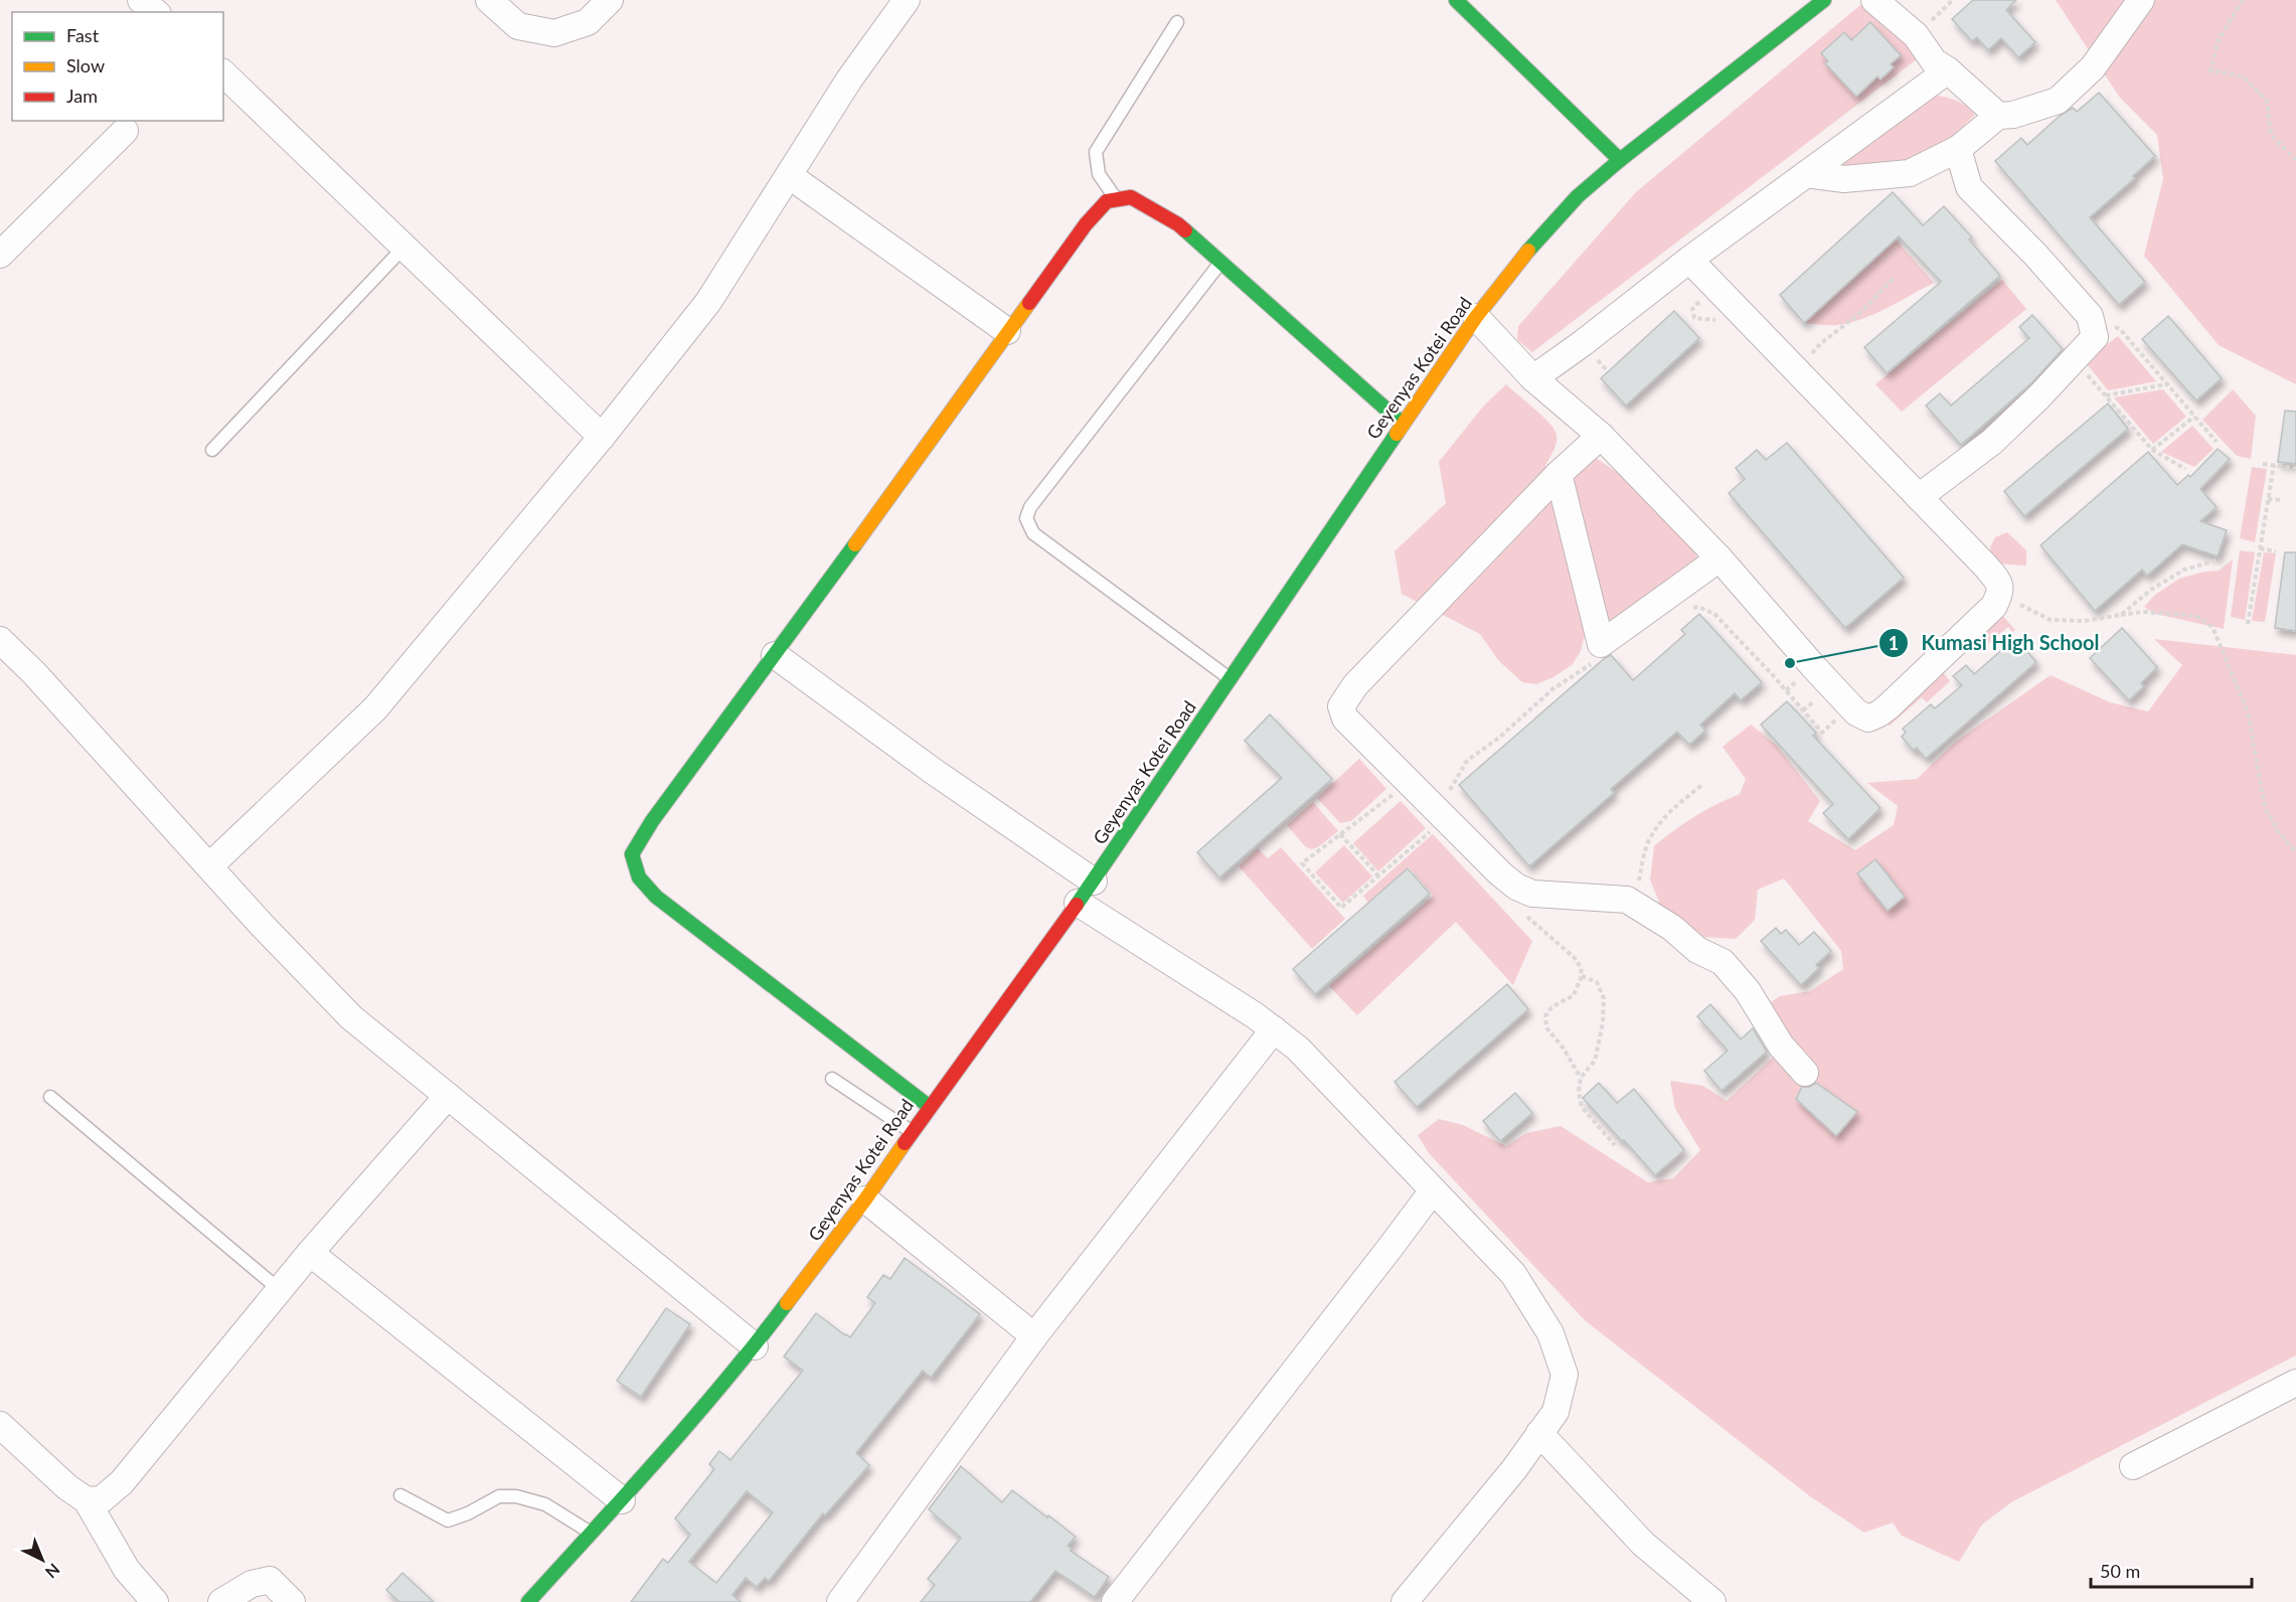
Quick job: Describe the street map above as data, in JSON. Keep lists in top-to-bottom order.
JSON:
{
  "streets": {
    "street": ["Geyenyas Kotei Road"]
  },
  "places": ["Kumasi High School"],
  "legend": ["Fast", "Slow", "Jam"],
  "scale_bar": "50 m",
  "north": "bottom right"
}
